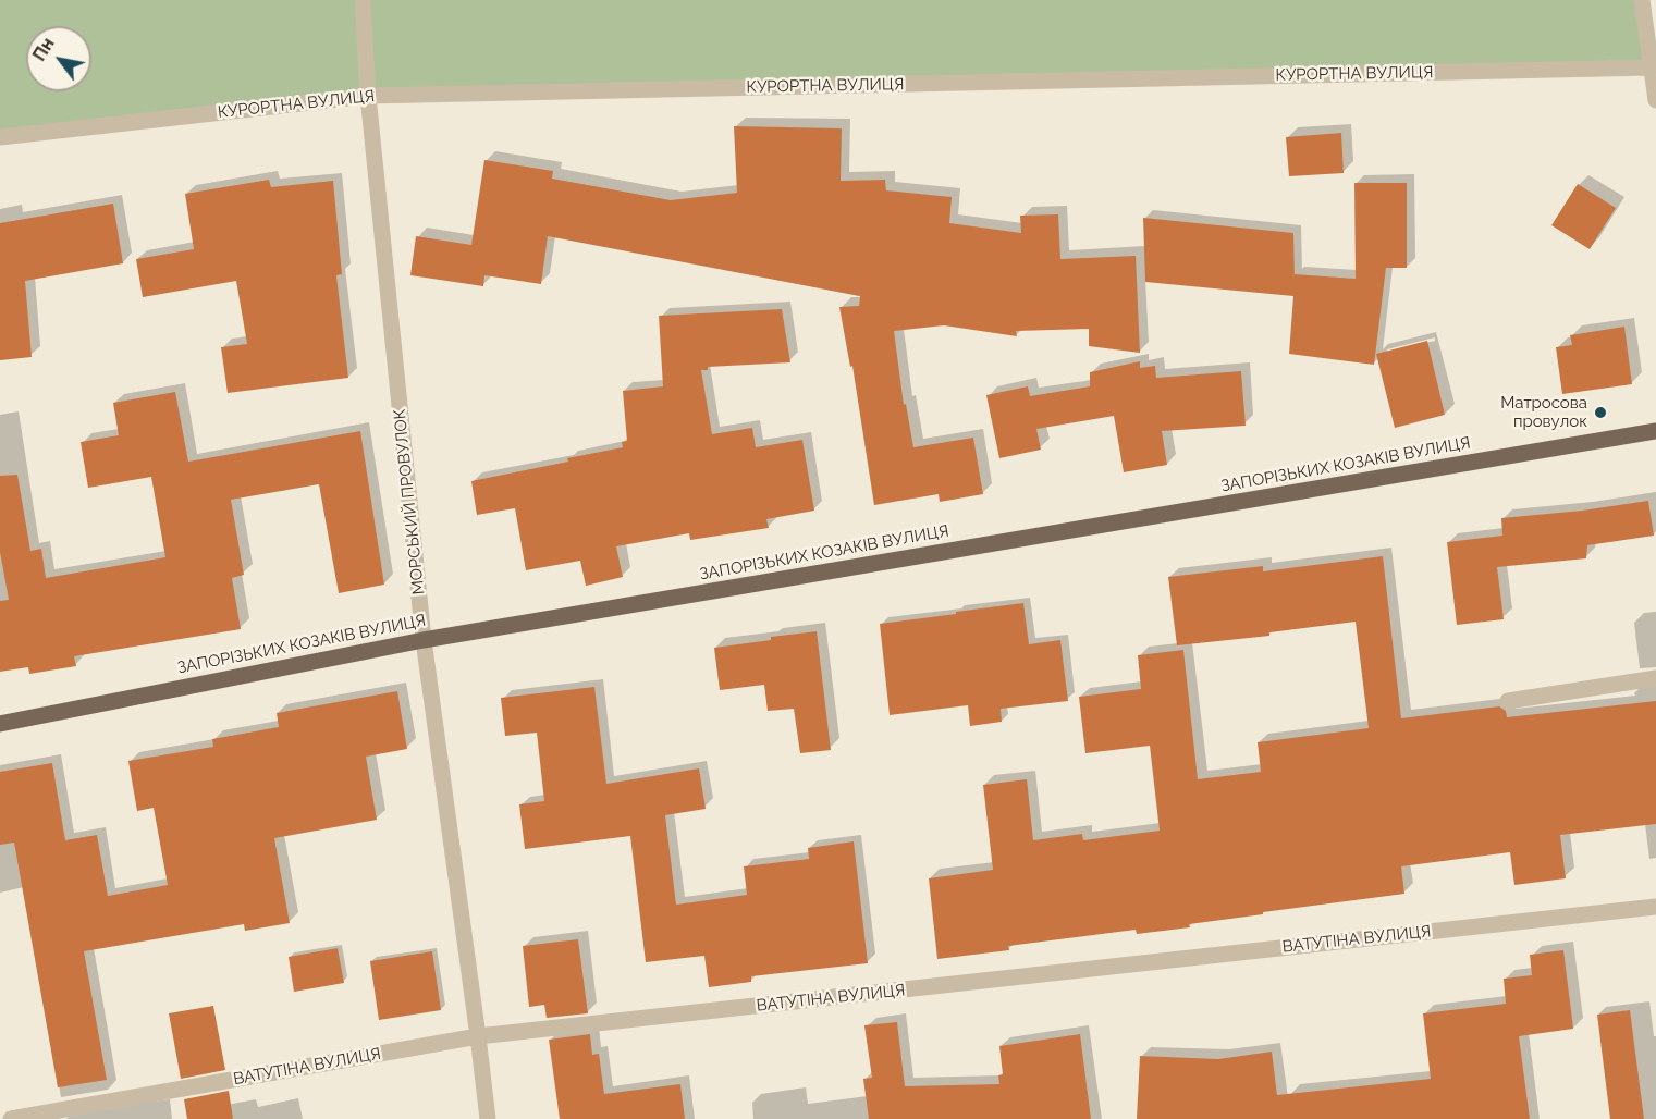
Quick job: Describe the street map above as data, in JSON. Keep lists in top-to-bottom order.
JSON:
{
  "streets": {
    "main road": ["ЗАПОРІЗЬКИХ КОЗАКІВ ВУЛИЦЯ"],
    "street": ["КУРОРТНА ВУЛИЦЯ", "МОРСЬКИЙ ПРОВУЛОК", "ВАТУТІНА ВУЛИЦЯ"]
  },
  "crossings": [
    ["КУРОРТНА ВУЛИЦЯ", "МОРСЬКИЙ ПРОВУЛОК"],
    ["ЗАПОРІЗЬКИХ КОЗАКІВ ВУЛИЦЯ", "МОРСЬКИЙ ПРОВУЛОК"],
    ["МОРСЬКИЙ ПРОВУЛОК", "ВАТУТІНА ВУЛИЦЯ"]
  ],
  "places": ["Матросова провулок"],
  "north": "top left"
}
